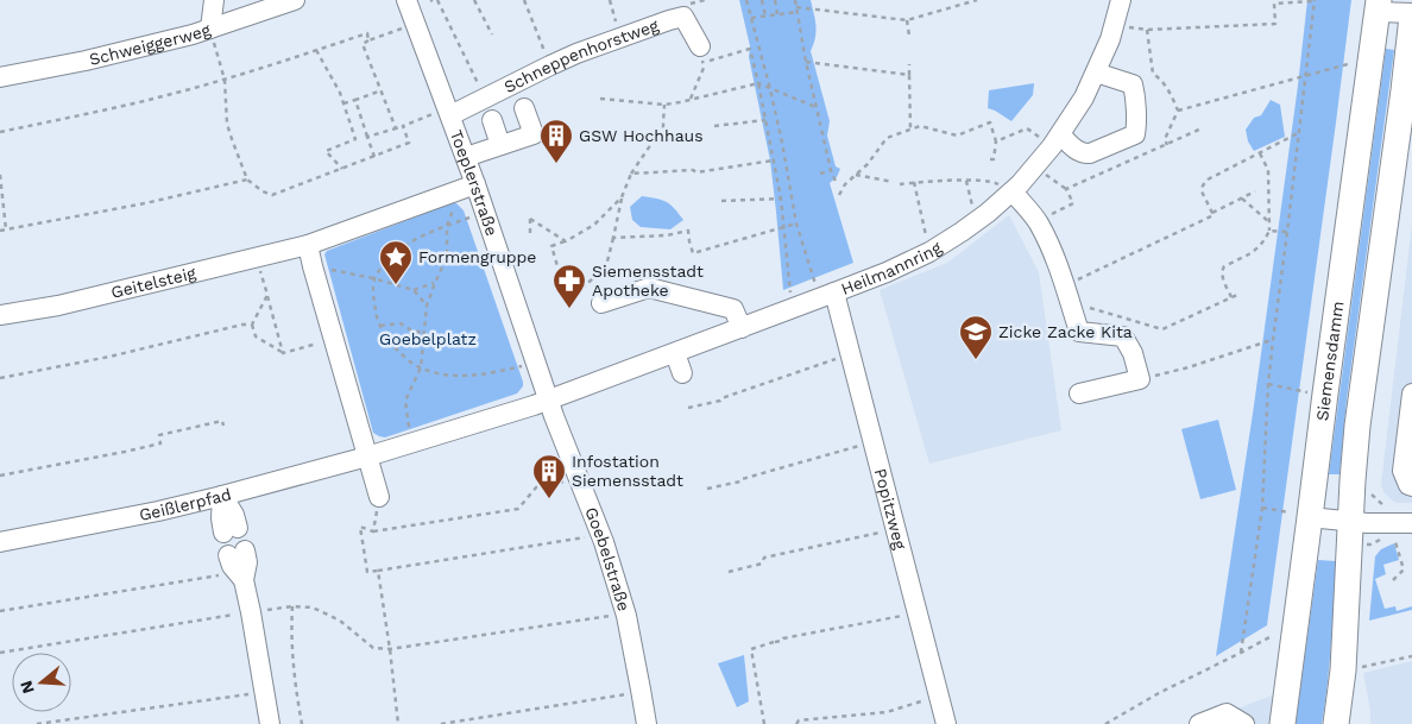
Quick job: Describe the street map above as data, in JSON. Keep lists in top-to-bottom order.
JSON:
{
  "streets": {
    "main road": ["Siemensdamm"],
    "street": [
      "Schweiggerweg",
      "Schneppenhorstweg",
      "Toeplerstraße",
      "Heilmannring",
      "Geitelsteig",
      "Geißlerpfad",
      "Popitzweg",
      "Goebelstraße"
    ]
  },
  "crossings": [
    ["Schneppenhorstweg", "Toeplerstraße"],
    ["Toeplerstraße", "Heilmannring"],
    ["Toeplerstraße", "Goebelstraße"],
    ["Heilmannring", "Popitzweg"],
    ["Heilmannring", "Goebelstraße"]
  ],
  "parks": ["Goebelplatz"],
  "places": {
    "building": ["GSW Hochhaus", "Infostation Siemensstadt"],
    "place": ["Formengruppe"],
    "pharmacy": ["Siemensstadt Apotheke"],
    "school or university": ["Zicke Zacke Kita"]
  },
  "north": "left"
}
